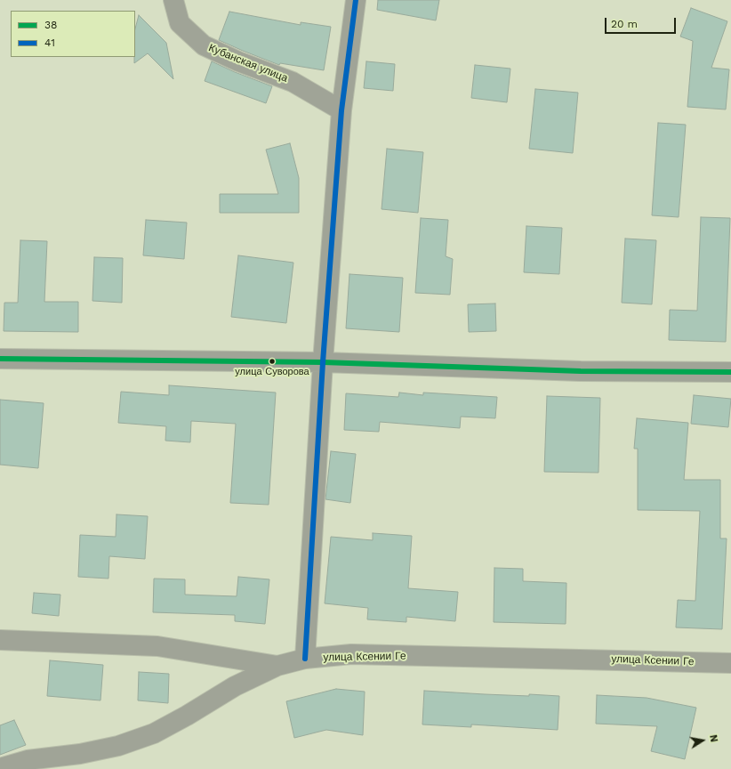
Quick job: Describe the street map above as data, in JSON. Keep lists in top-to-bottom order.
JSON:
{
  "streets": {
    "street": ["Кубанская улица", "улица Ксении Ге"]
  },
  "places": ["улица Суворова"],
  "lines": ["transit line 41", "transit line 38"],
  "legend": ["38", "41"],
  "scale_bar": "20 m",
  "north": "right"
}
